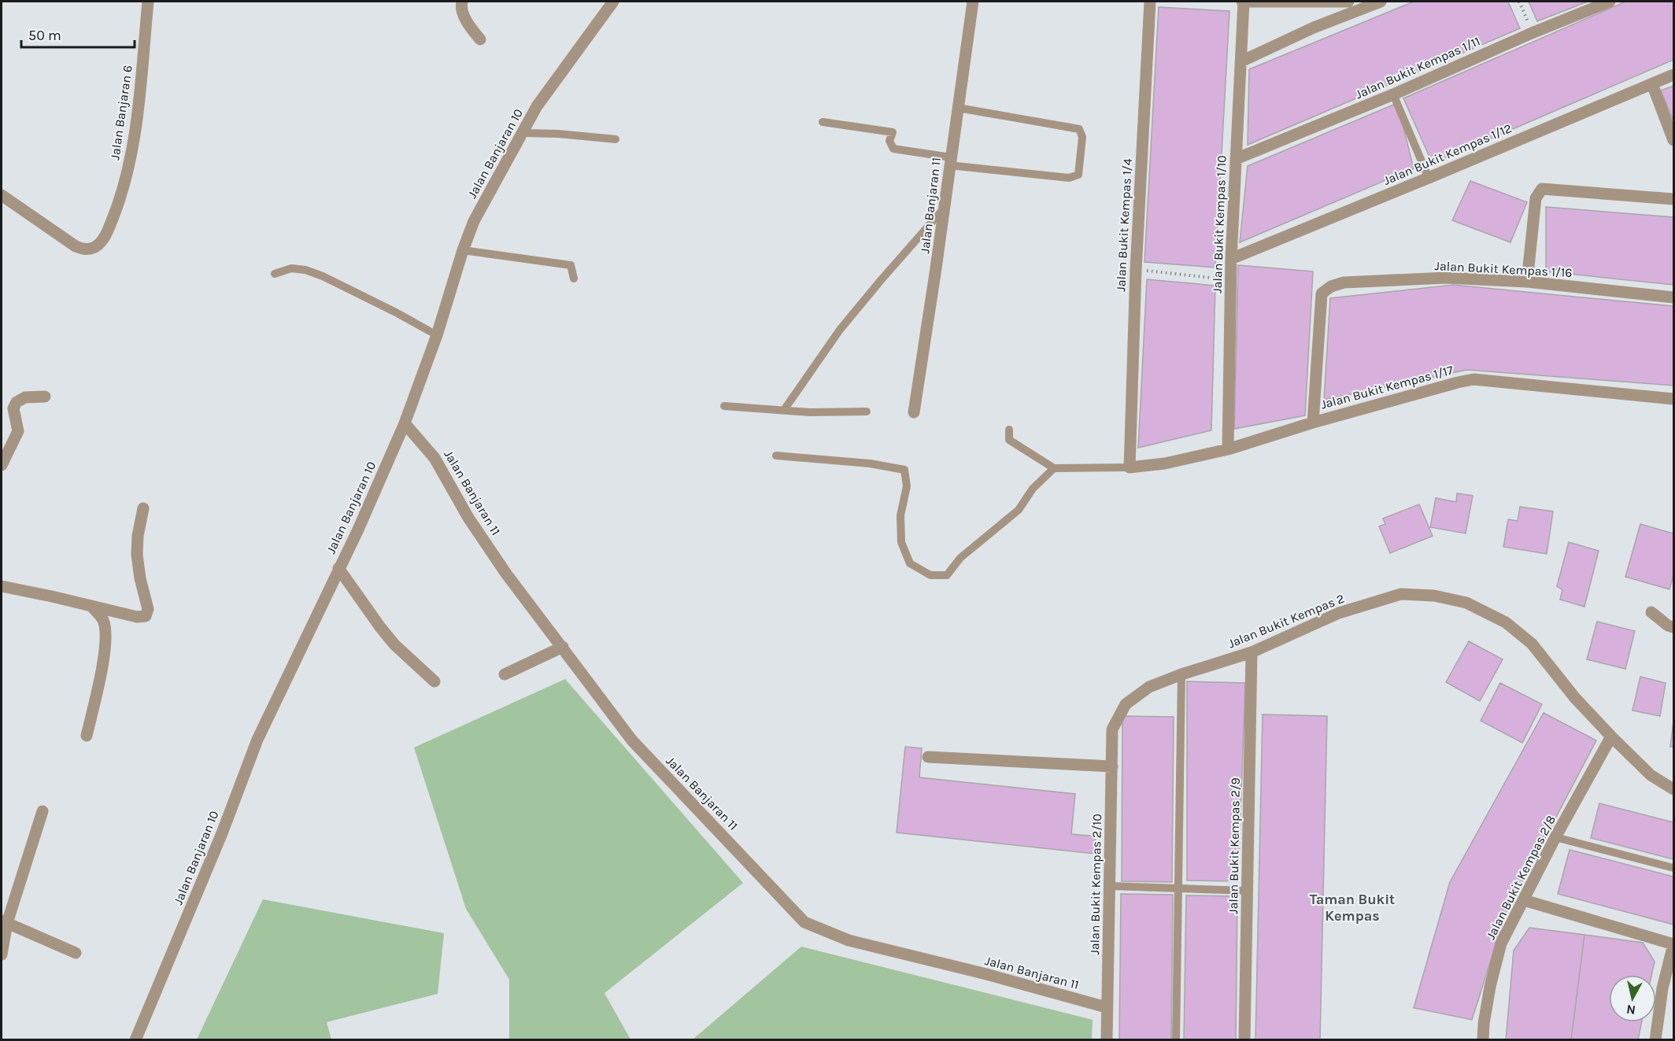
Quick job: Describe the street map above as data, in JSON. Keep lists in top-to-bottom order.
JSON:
{
  "streets": {
    "street": [
      "Jalan Bukit Kempas 1/11",
      "Jalan Banjaran 6",
      "Jalan Banjaran 10",
      "Jalan Bukit Kempas 1/12",
      "Jalan Banjaran 11",
      "Jalan Bukit Kempas 1/10",
      "Jalan Bukit Kempas 1/4",
      "Jalan Bukit Kempas 1/16",
      "Jalan Bukit Kempas 1/17",
      "Jalan Bukit Kempas 2",
      "Jalan Bukit Kempas 2/9",
      "Jalan Bukit Kempas 2/8",
      "Jalan Bukit Kempas 2/10"
    ]
  },
  "crossings": [
    ["Jalan Bukit Kempas 1/11", "Jalan Bukit Kempas 1/10"],
    ["Jalan Banjaran 10", "Jalan Banjaran 11"],
    ["Jalan Bukit Kempas 1/12", "Jalan Bukit Kempas 1/10"],
    ["Jalan Banjaran 11", "Jalan Bukit Kempas 2/10"],
    ["Jalan Bukit Kempas 1/10", "Jalan Bukit Kempas 1/17"],
    ["Jalan Bukit Kempas 1/4", "Jalan Bukit Kempas 1/17"],
    ["Jalan Bukit Kempas 1/16", "Jalan Bukit Kempas 1/17"],
    ["Jalan Bukit Kempas 2", "Jalan Bukit Kempas 2/9"],
    ["Jalan Bukit Kempas 2", "Jalan Bukit Kempas 2/8"],
    ["Jalan Bukit Kempas 2", "Jalan Bukit Kempas 2/10"]
  ],
  "districts": ["Taman Bukit Kempas"],
  "scale_bar": "50 m",
  "north": "bottom"
}
